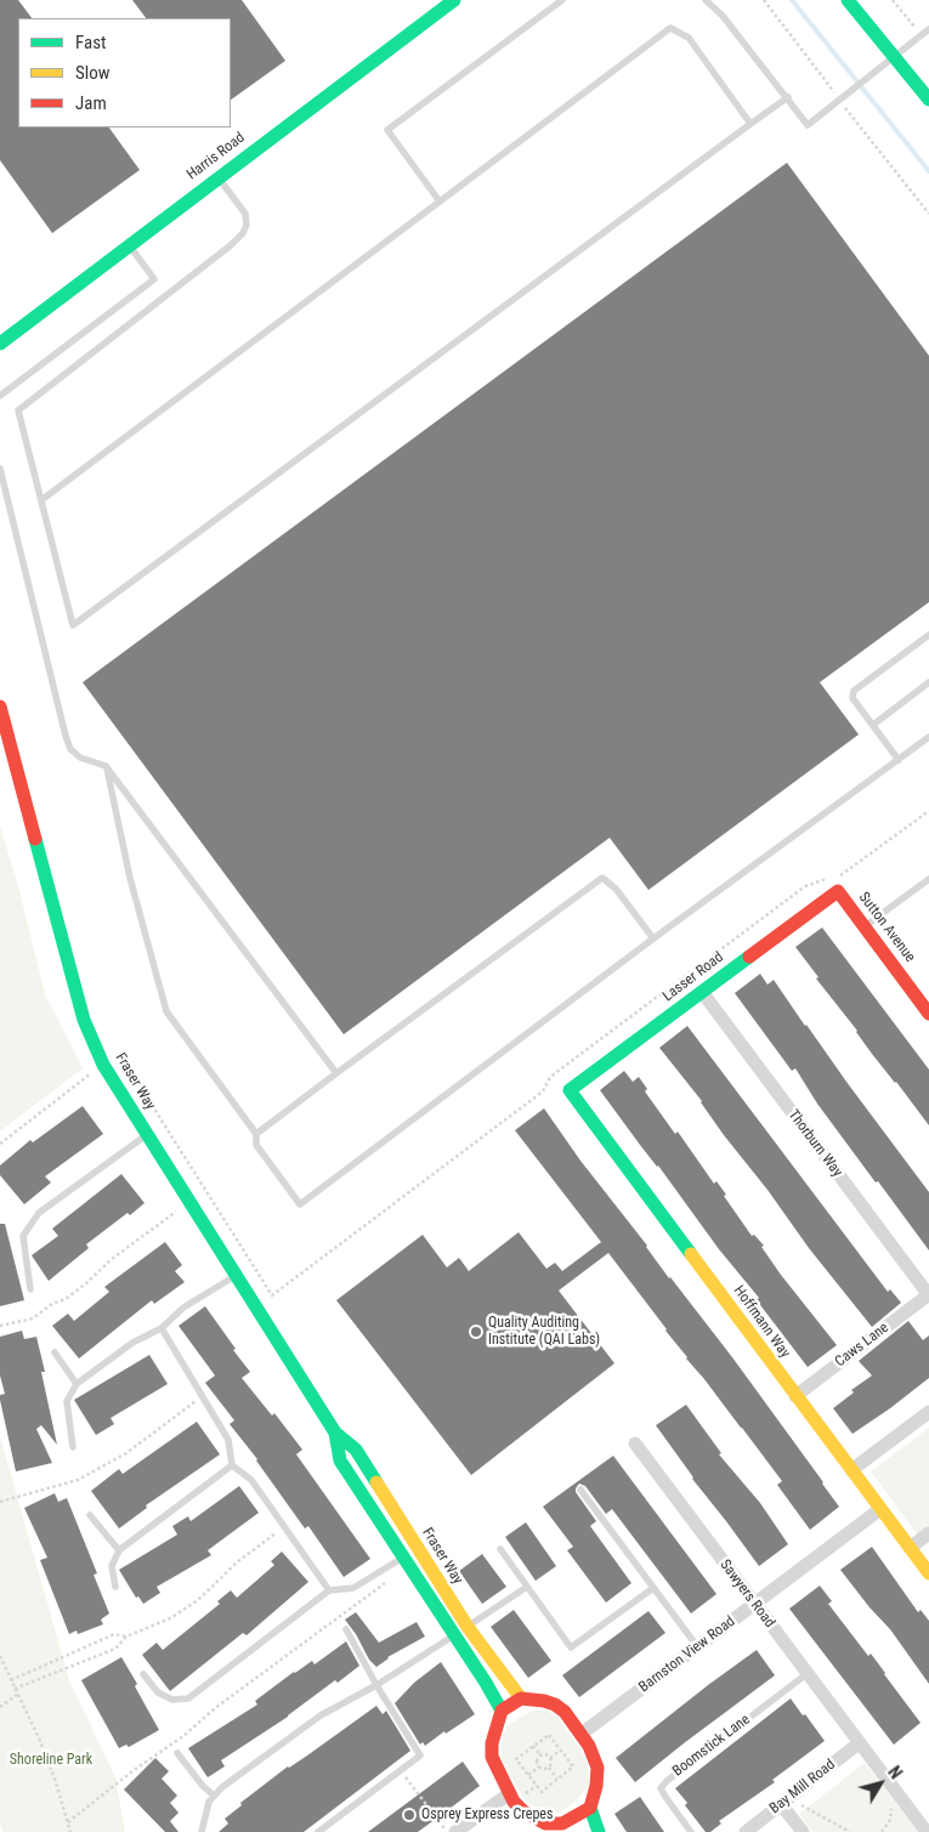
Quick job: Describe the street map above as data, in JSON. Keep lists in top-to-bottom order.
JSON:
{
  "streets": {
    "street": [
      "Harris Road",
      "Sutton Avenue",
      "Lasser Road",
      "Fraser Way",
      "Thorburn Way",
      "Hoffmann Way",
      "Caws Lane",
      "Sawyers Road",
      "Barnston View Road",
      "Bay Mill Road"
    ],
    "lane": ["Boomstick Lane"]
  },
  "crossings": [
    ["Sutton Avenue", "Lasser Road"],
    ["Lasser Road", "Thorburn Way"],
    ["Lasser Road", "Hoffmann Way"],
    ["Thorburn Way", "Caws Lane"],
    ["Hoffmann Way", "Caws Lane"],
    ["Hoffmann Way", "Barnston View Road"],
    ["Sawyers Road", "Barnston View Road"],
    ["Sawyers Road", "Boomstick Lane"],
    ["Sawyers Road", "Bay Mill Road"]
  ],
  "parks": ["Shoreline Park"],
  "places": ["Quality Auditing Institute (QAI Labs)", "Osprey Express Crepes"],
  "legend": ["Fast", "Slow", "Jam"],
  "north": "top right"
}
